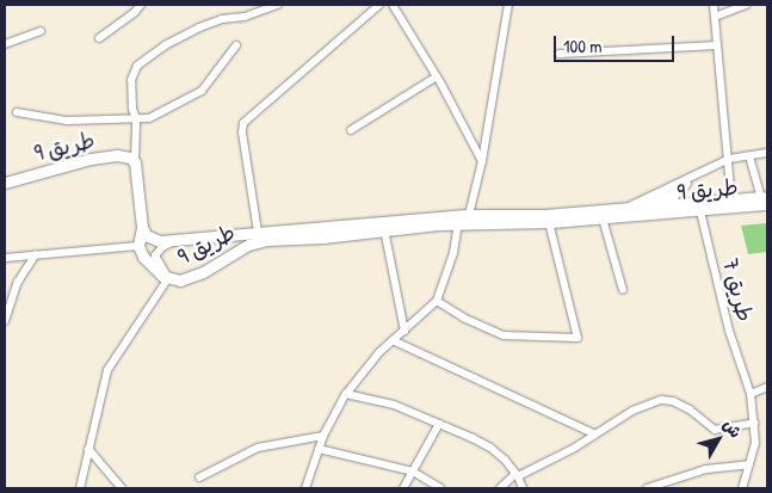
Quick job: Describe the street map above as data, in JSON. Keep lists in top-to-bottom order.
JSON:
{
  "streets": {
    "street": ["طريق 9", "9 طريق", "7 طريق"]
  },
  "crossings": [
    ["9 طريق", "7 طريق"]
  ],
  "scale_bar": "100 m",
  "north": "top right"
}
